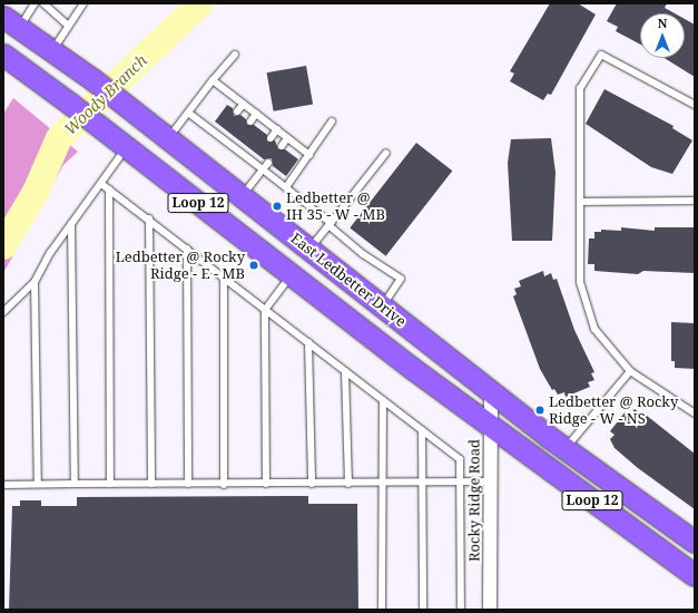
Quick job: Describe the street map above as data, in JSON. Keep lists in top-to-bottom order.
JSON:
{
  "streets": {
    "main road": ["Loop 12", "East Ledbetter Drive"],
    "street": ["Rocky Ridge Road"]
  },
  "crossings": [
    ["Loop 12", "Rocky Ridge Road"],
    ["East Ledbetter Drive", "Rocky Ridge Road"]
  ],
  "water": ["Woody Branch"],
  "places": ["Ledbetter @ IH 35 - W - MB", "Ledbetter @ Rocky Ridge - E - MB", "Ledbetter @ Rocky Ridge - W - NS"],
  "north": "top"
}
